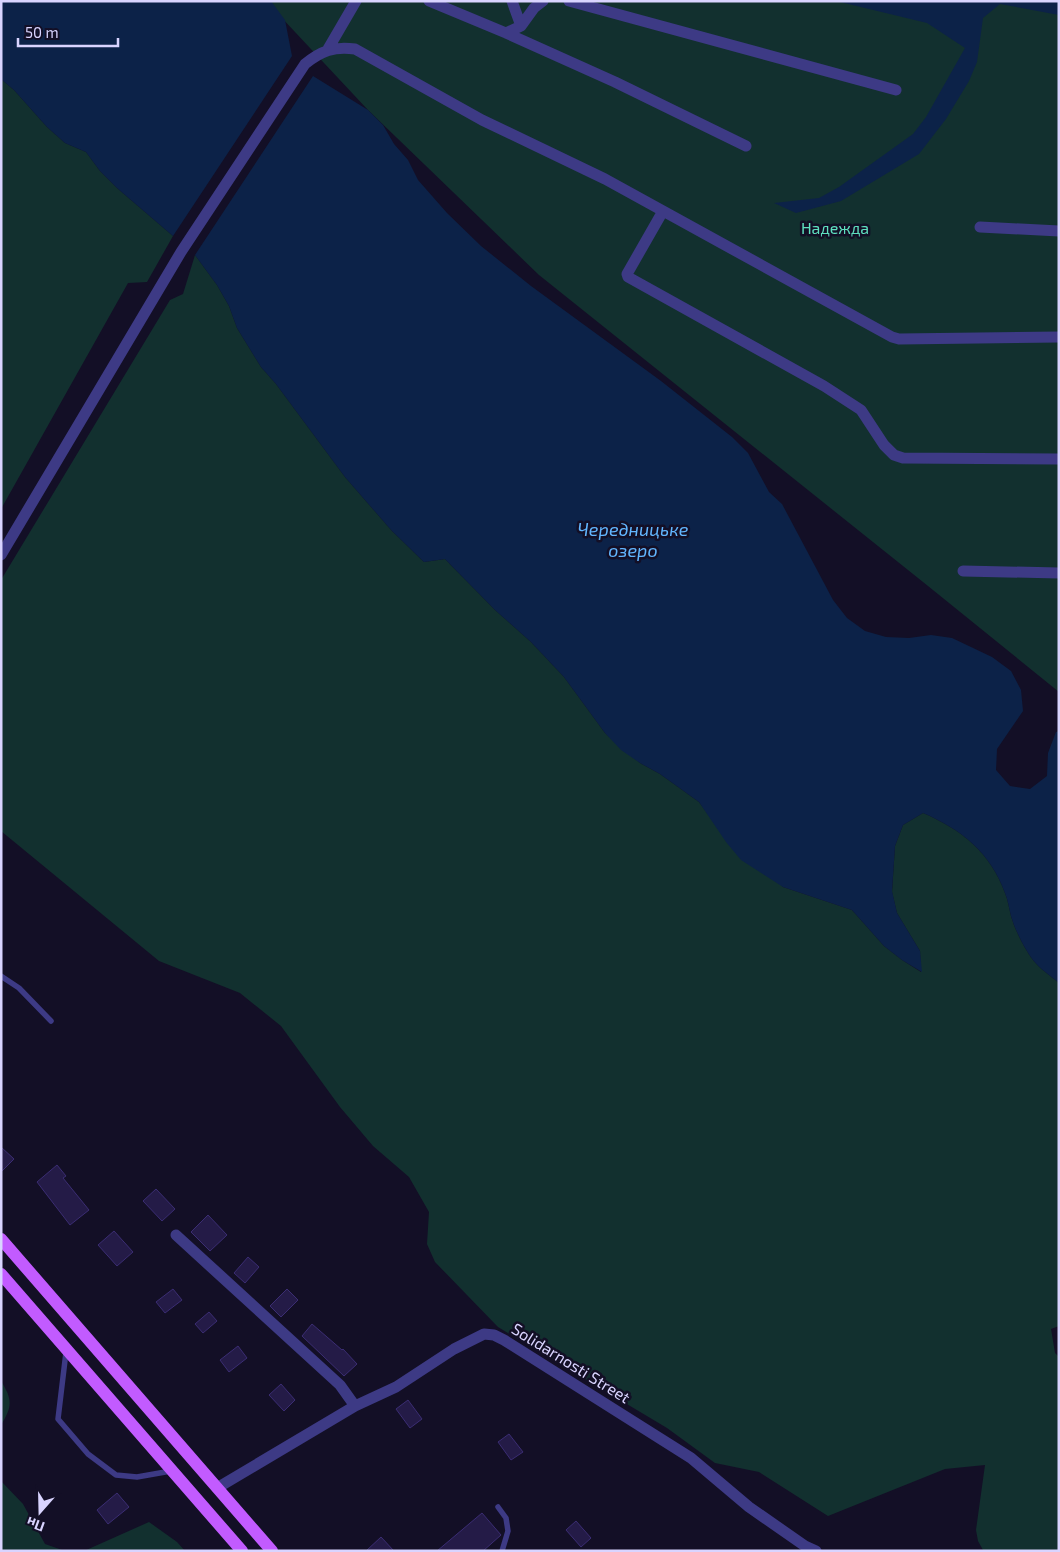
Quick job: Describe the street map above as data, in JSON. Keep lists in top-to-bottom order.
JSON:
{
  "streets": {
    "street": ["Solidarnosti Street"]
  },
  "water": ["Чередницьке озеро"],
  "parks": ["Надежда"],
  "scale_bar": "50 m",
  "north": "bottom"
}
